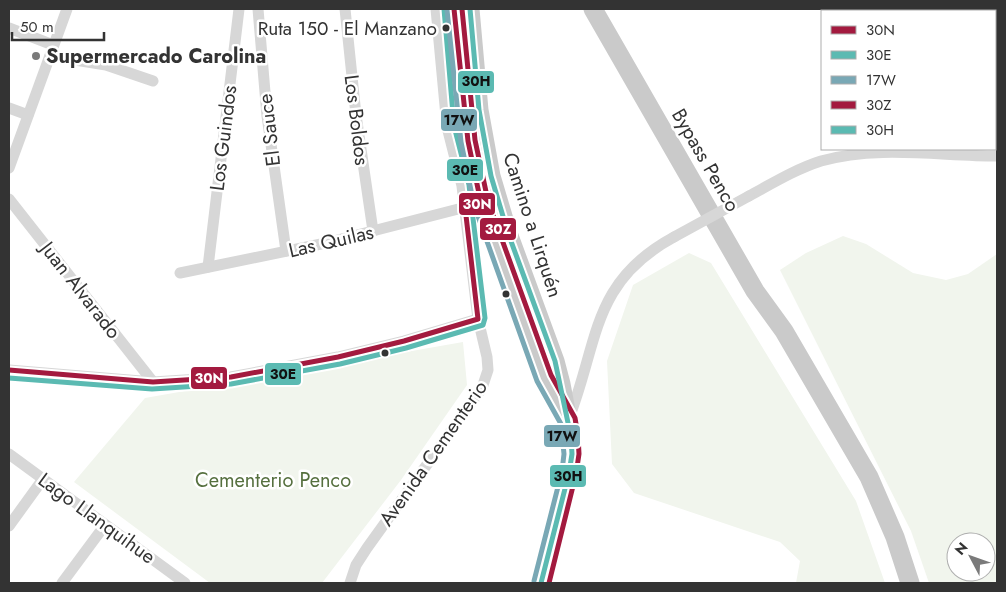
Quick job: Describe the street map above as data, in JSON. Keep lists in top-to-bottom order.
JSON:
{
  "streets": {
    "main road": ["Bypass Penco", "Camino a Lirquén"],
    "street": [
      "Los Boldos",
      "El Sauce",
      "Los Guindos",
      "Las Quilas",
      "Juan Alvarado",
      "Avenida Cementerio",
      "Lago Llanquihue"
    ]
  },
  "crossings": [
    ["Los Boldos", "Las Quilas"],
    ["El Sauce", "Las Quilas"],
    ["Los Guindos", "Las Quilas"],
    ["Camino a Lirquén", "Las Quilas"],
    ["Camino a Lirquén", "Avenida Cementerio"],
    ["Las Quilas", "Avenida Cementerio"]
  ],
  "parks": ["Cementerio Penco"],
  "places": ["Ruta 150 - El Manzano", "Supermercado Carolina"],
  "lines": [
    "transit line 30N",
    "transit line 30E",
    "transit line 30Z",
    "transit line 30H",
    "transit line 17W"
  ],
  "legend": [
    "30N",
    "30E",
    "17W",
    "30Z",
    "30H"
  ],
  "scale_bar": "50 m",
  "north": "top left"
}
